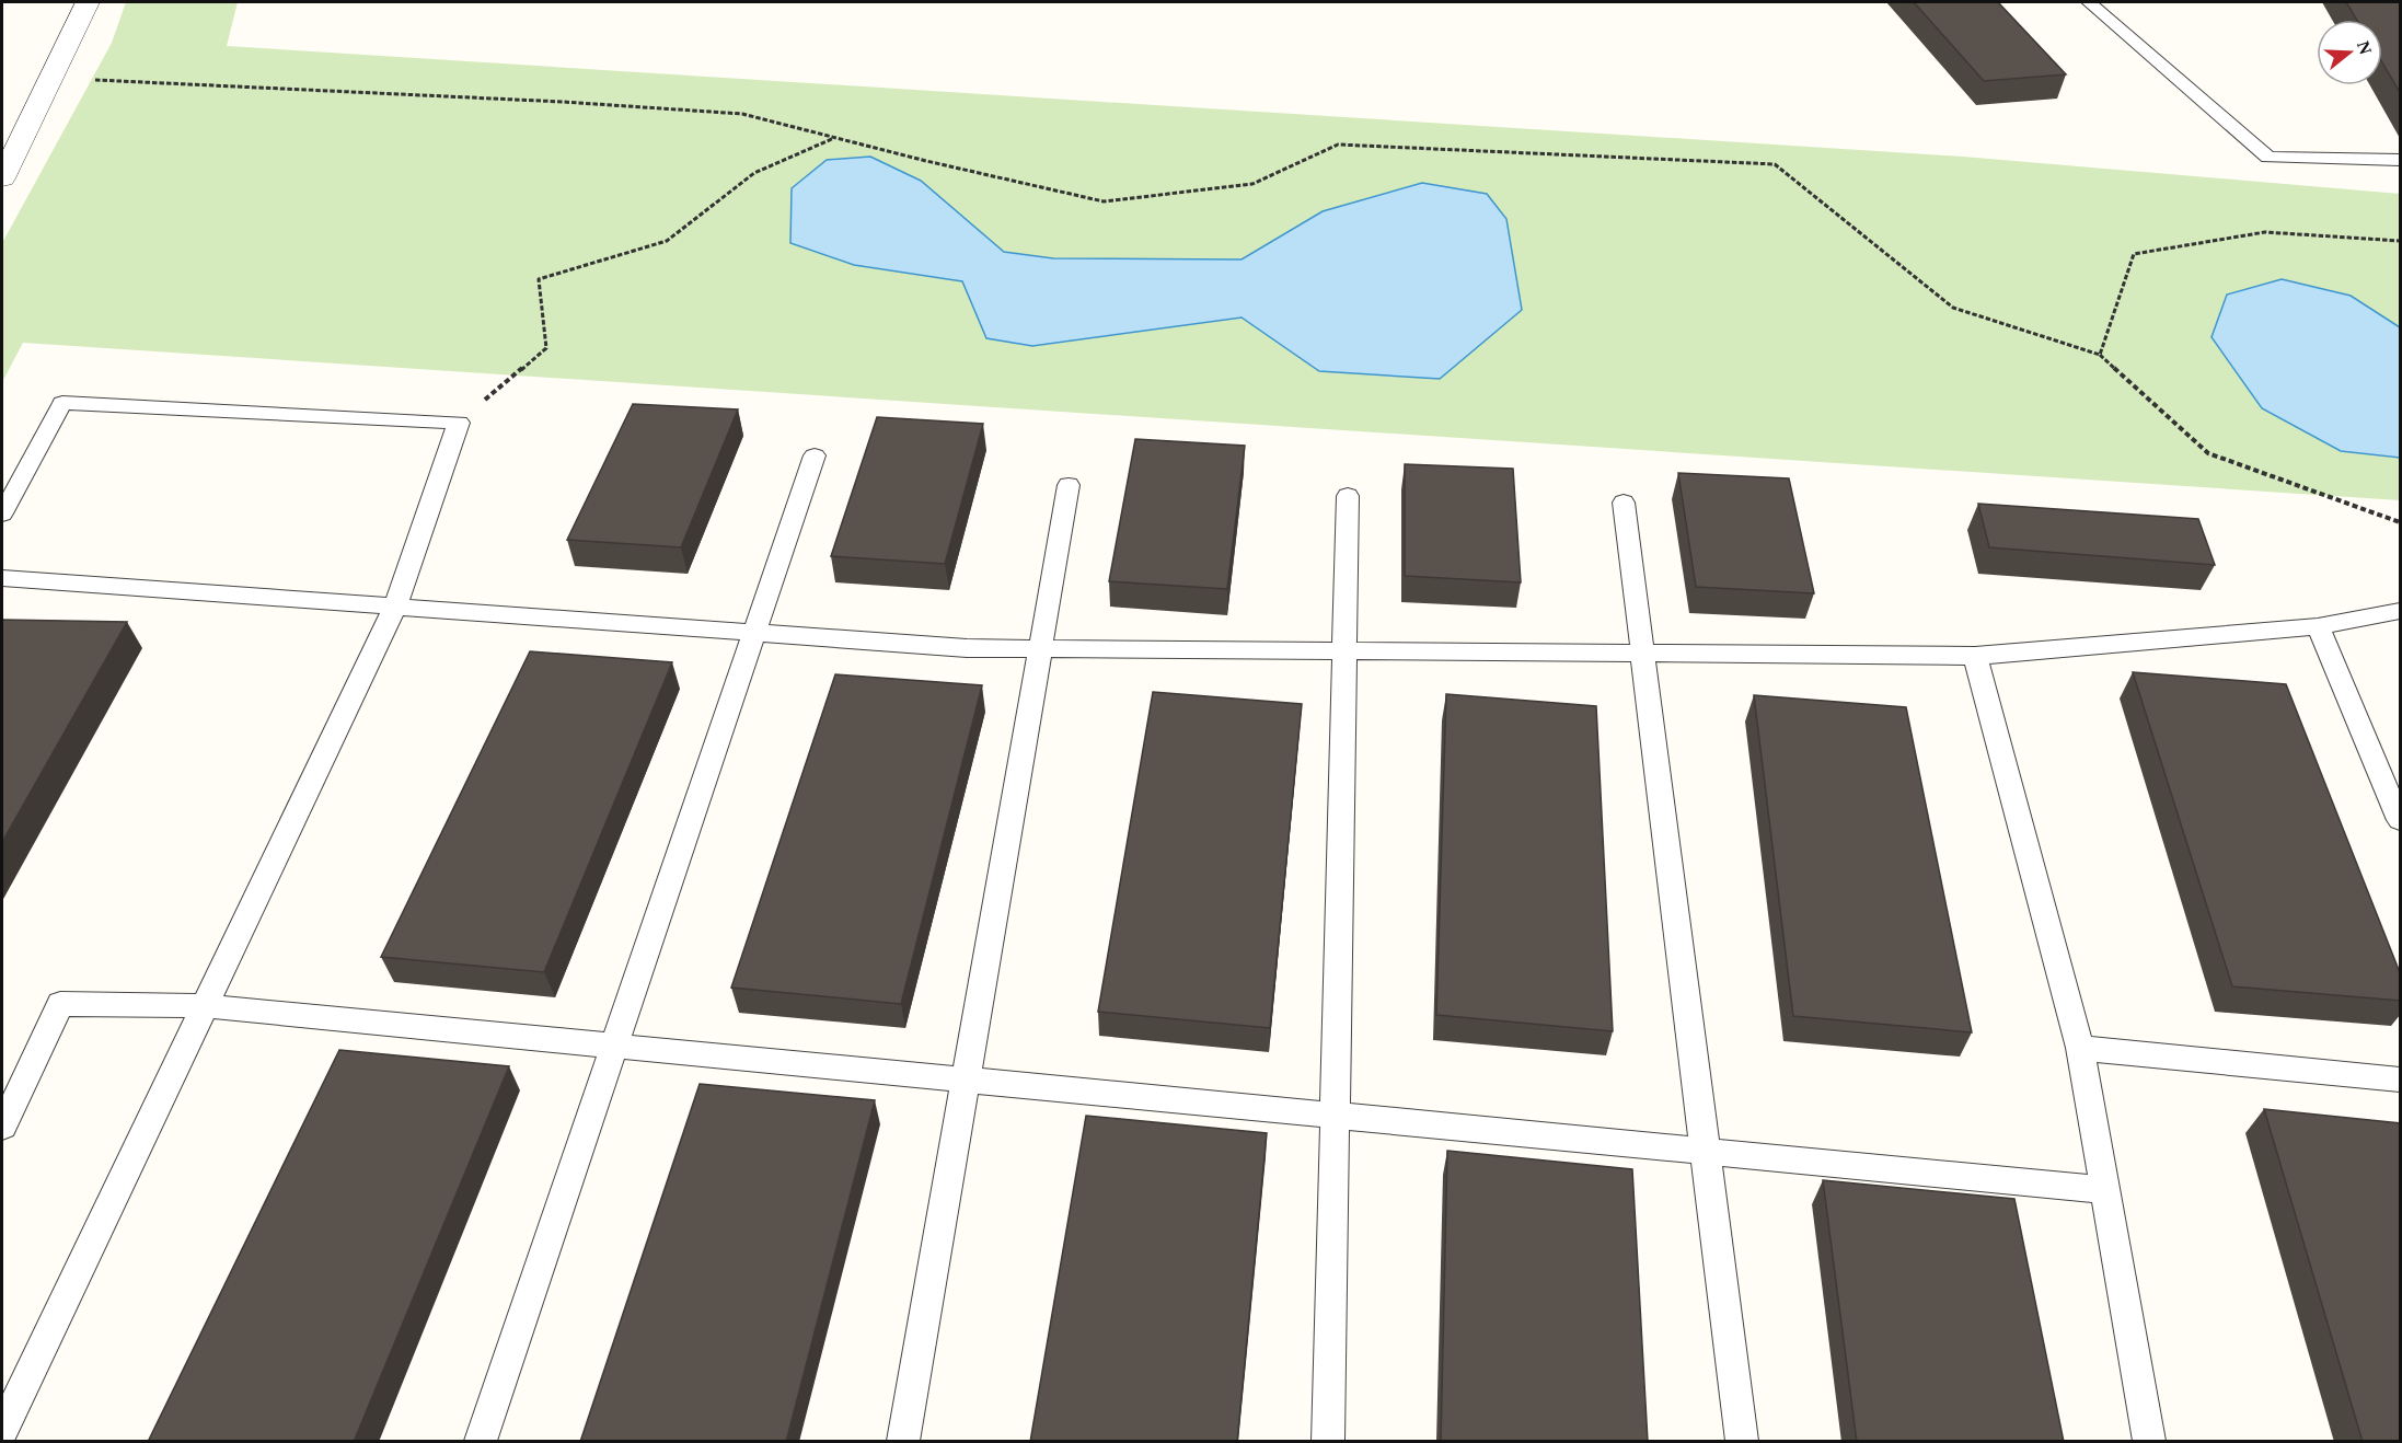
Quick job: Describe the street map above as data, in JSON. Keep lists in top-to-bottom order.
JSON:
{
  "north": "right"
}
